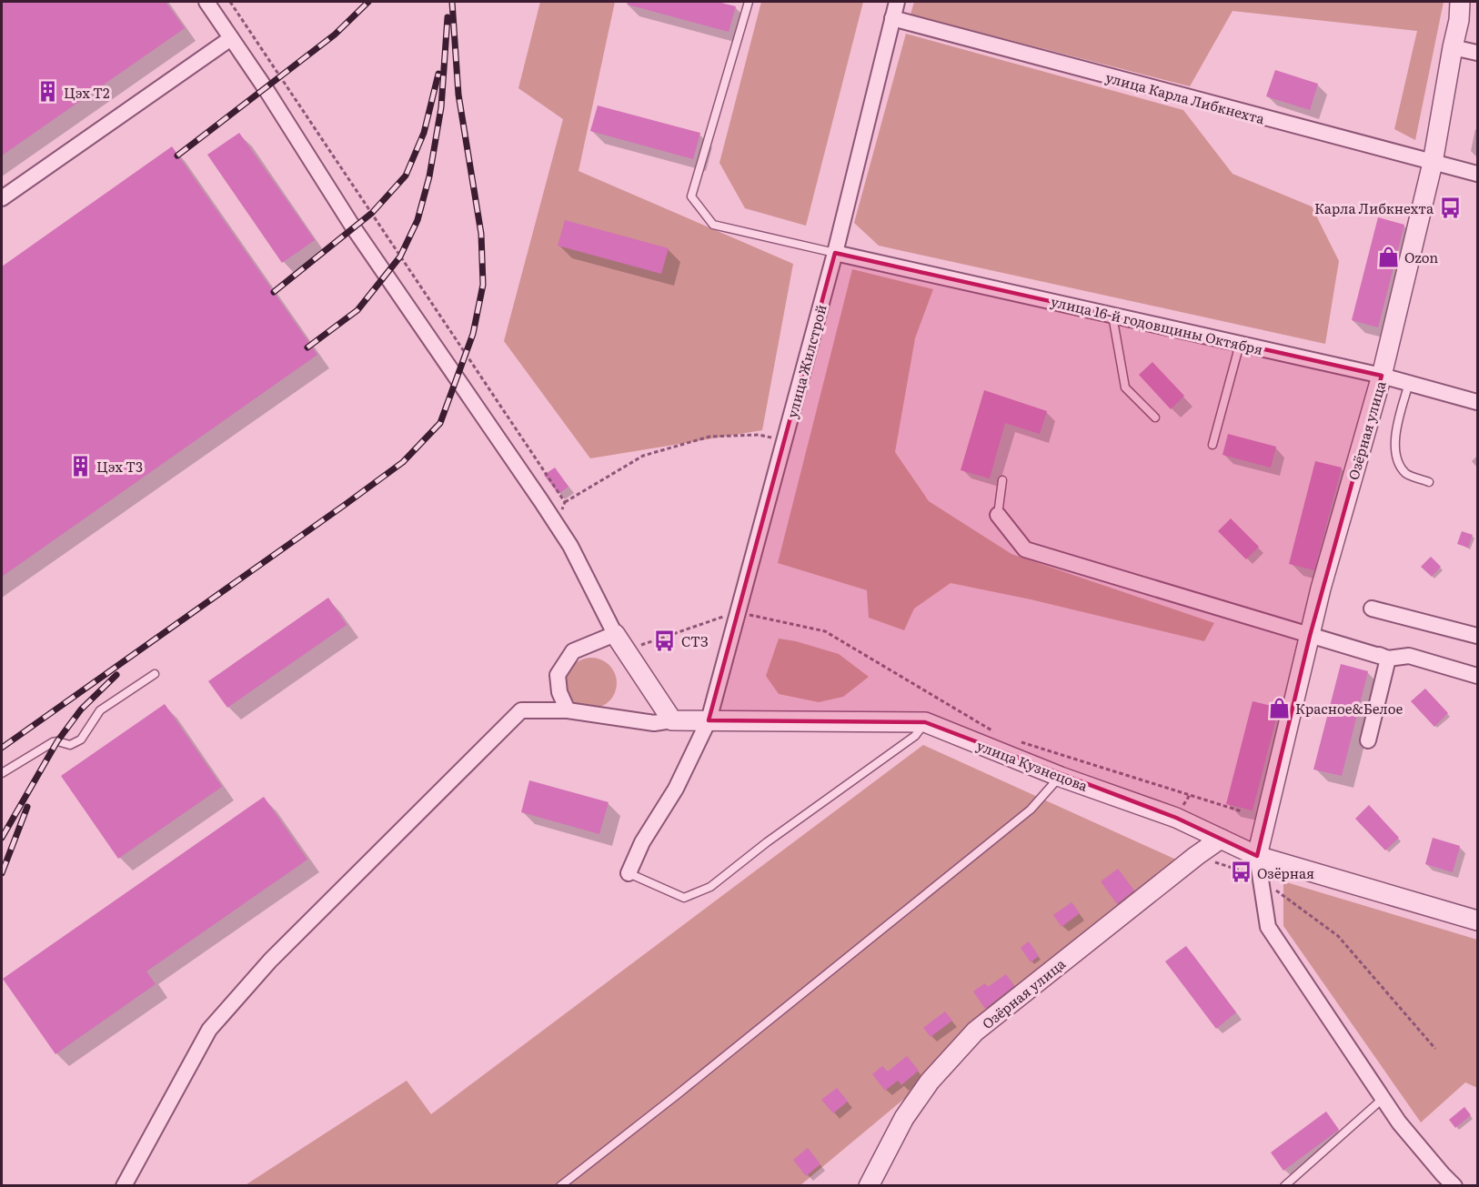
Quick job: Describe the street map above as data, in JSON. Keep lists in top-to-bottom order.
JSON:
{
  "streets": {
    "street": [
      "улица Карла Либкнехта",
      "улица 16-й годовщины Октября",
      "улица Жилстрой",
      "Озёрная улица",
      "улица Кузнецова"
    ]
  },
  "crossings": [
    ["улица Карла Либкнехта", "улица Жилстрой"],
    ["улица Карла Либкнехта", "Озёрная улица"],
    ["улица 16-й годовщины Октября", "улица Жилстрой"],
    ["улица 16-й годовщины Октября", "Озёрная улица"],
    ["улица Жилстрой", "улица Кузнецова"],
    ["Озёрная улица", "улица Кузнецова"]
  ],
  "places": {
    "building": ["Цэх Т2", "Цэх Т3"],
    "bus stop": ["Карла Либкнехта", "СТЗ", "Озёрная"],
    "shop": ["Ozon", "Красное&Белое"]
  }
}
